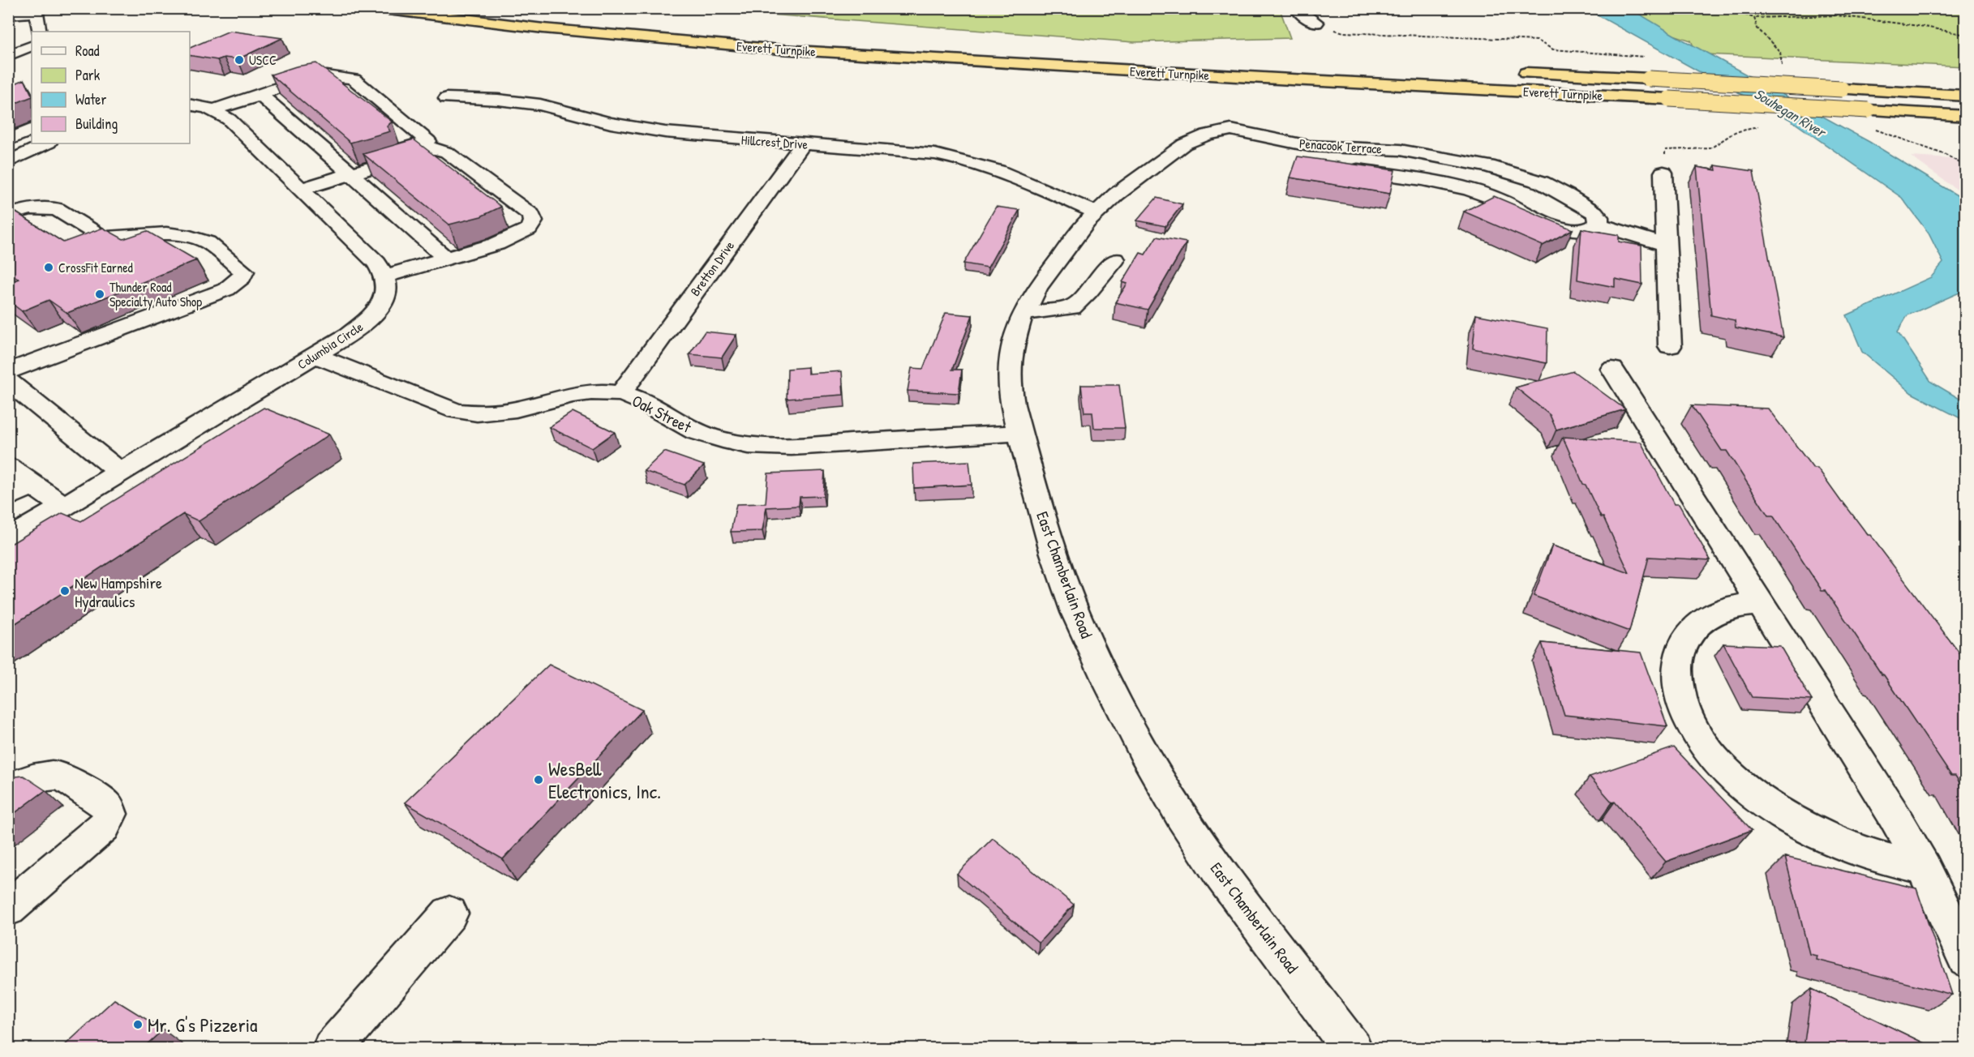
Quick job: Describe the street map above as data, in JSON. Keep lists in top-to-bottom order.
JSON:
{
  "streets": {
    "highway": ["Everett Turnpike"],
    "street": [
      "Hillcrest Drive",
      "Penacook Terrace",
      "Bretton Drive",
      "Columbia Circle",
      "Oak Street",
      "East Chamberlain Road"
    ]
  },
  "crossings": [
    ["Hillcrest Drive", "Bretton Drive"],
    ["Hillcrest Drive", "East Chamberlain Road"],
    ["Penacook Terrace", "East Chamberlain Road"],
    ["Bretton Drive", "Oak Street"],
    ["Columbia Circle", "Oak Street"],
    ["Oak Street", "East Chamberlain Road"]
  ],
  "water": ["Souhegan River"],
  "places": [
    "USCC",
    "CrossFit Earned",
    "Thunder Road Specialty Auto Shop",
    "New Hampshire Hydraulics",
    "WesBell Electronics, Inc.",
    "Mr. G's Pizzeria"
  ],
  "legend": [
    "Road",
    "Park",
    "Water",
    "Building"
  ]
}
